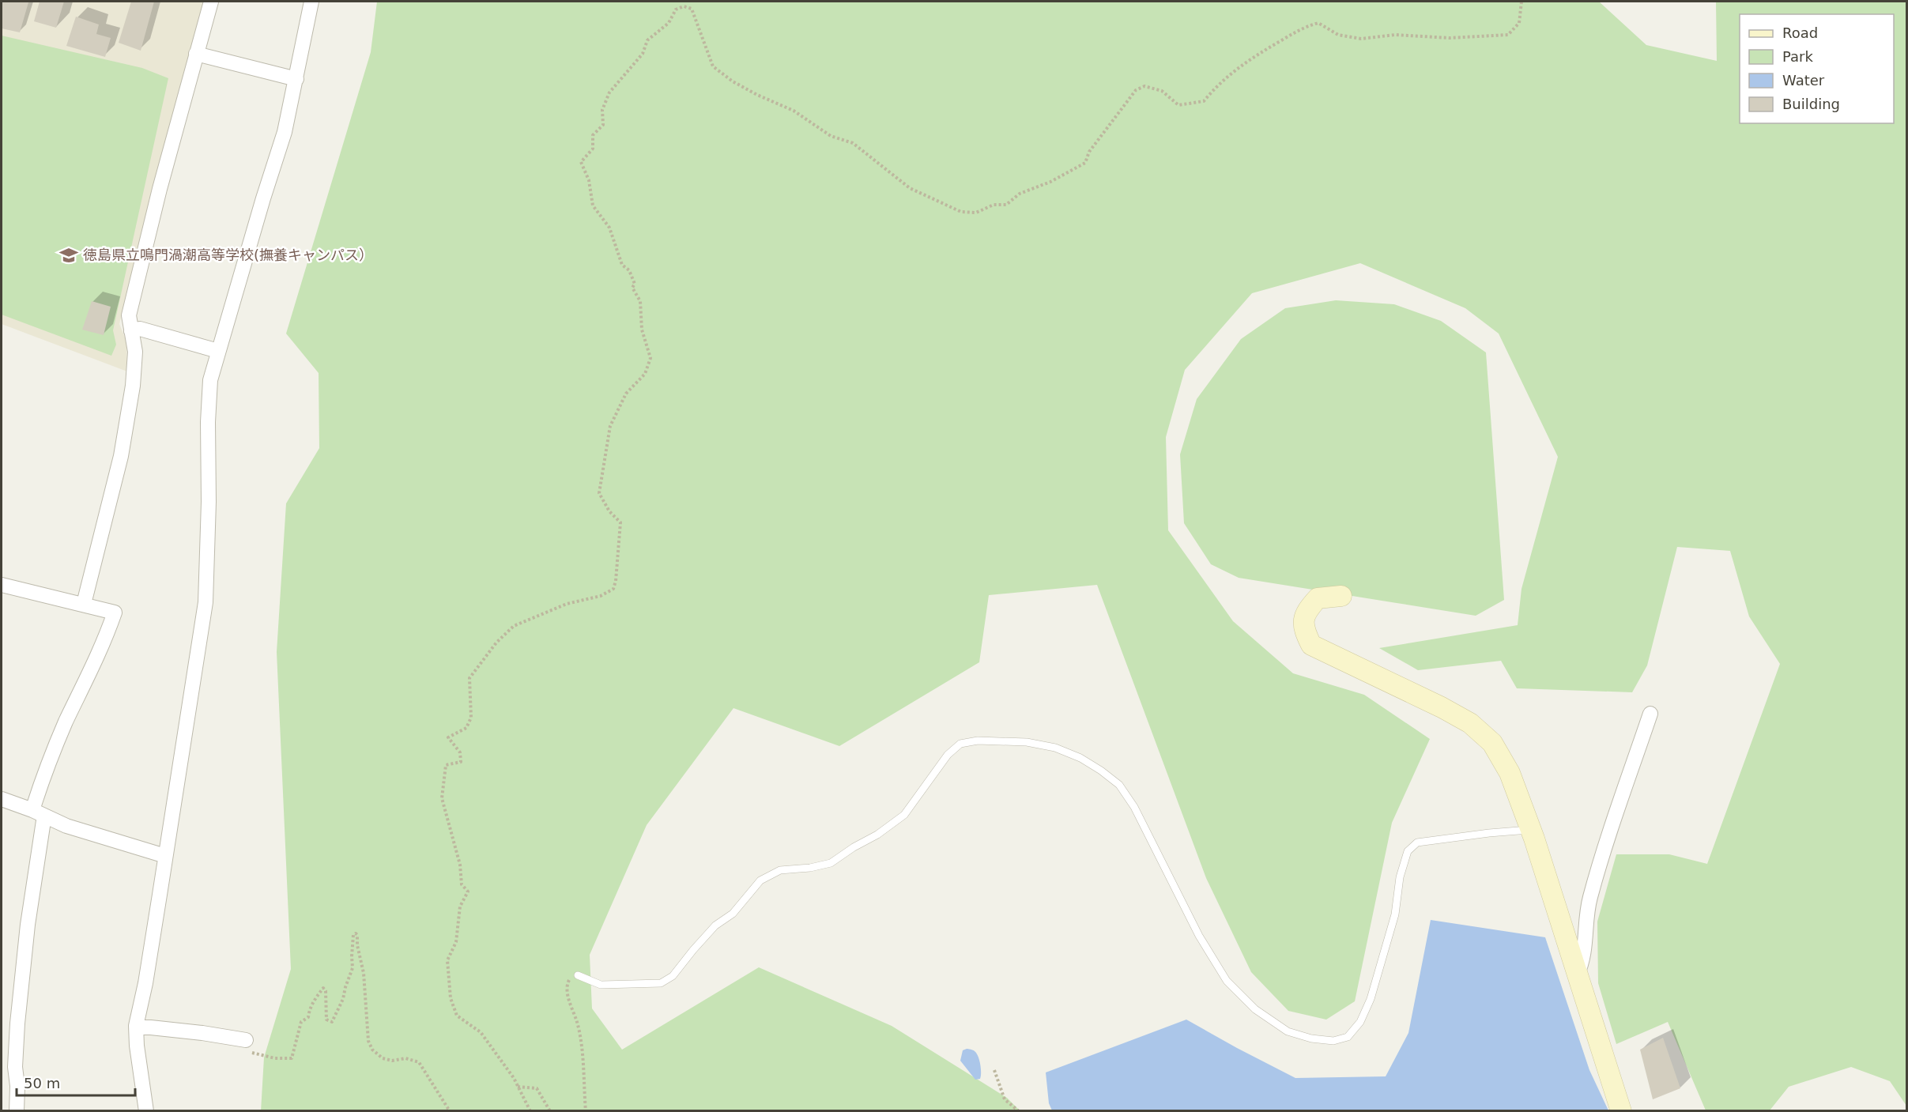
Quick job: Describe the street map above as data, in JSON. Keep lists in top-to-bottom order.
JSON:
{
  "places": {
    "school or university": ["徳島県立鳴門渦潮高等学校(撫養キャンパス）"]
  },
  "legend": [
    "Road",
    "Park",
    "Water",
    "Building"
  ],
  "scale_bar": "50 m"
}
